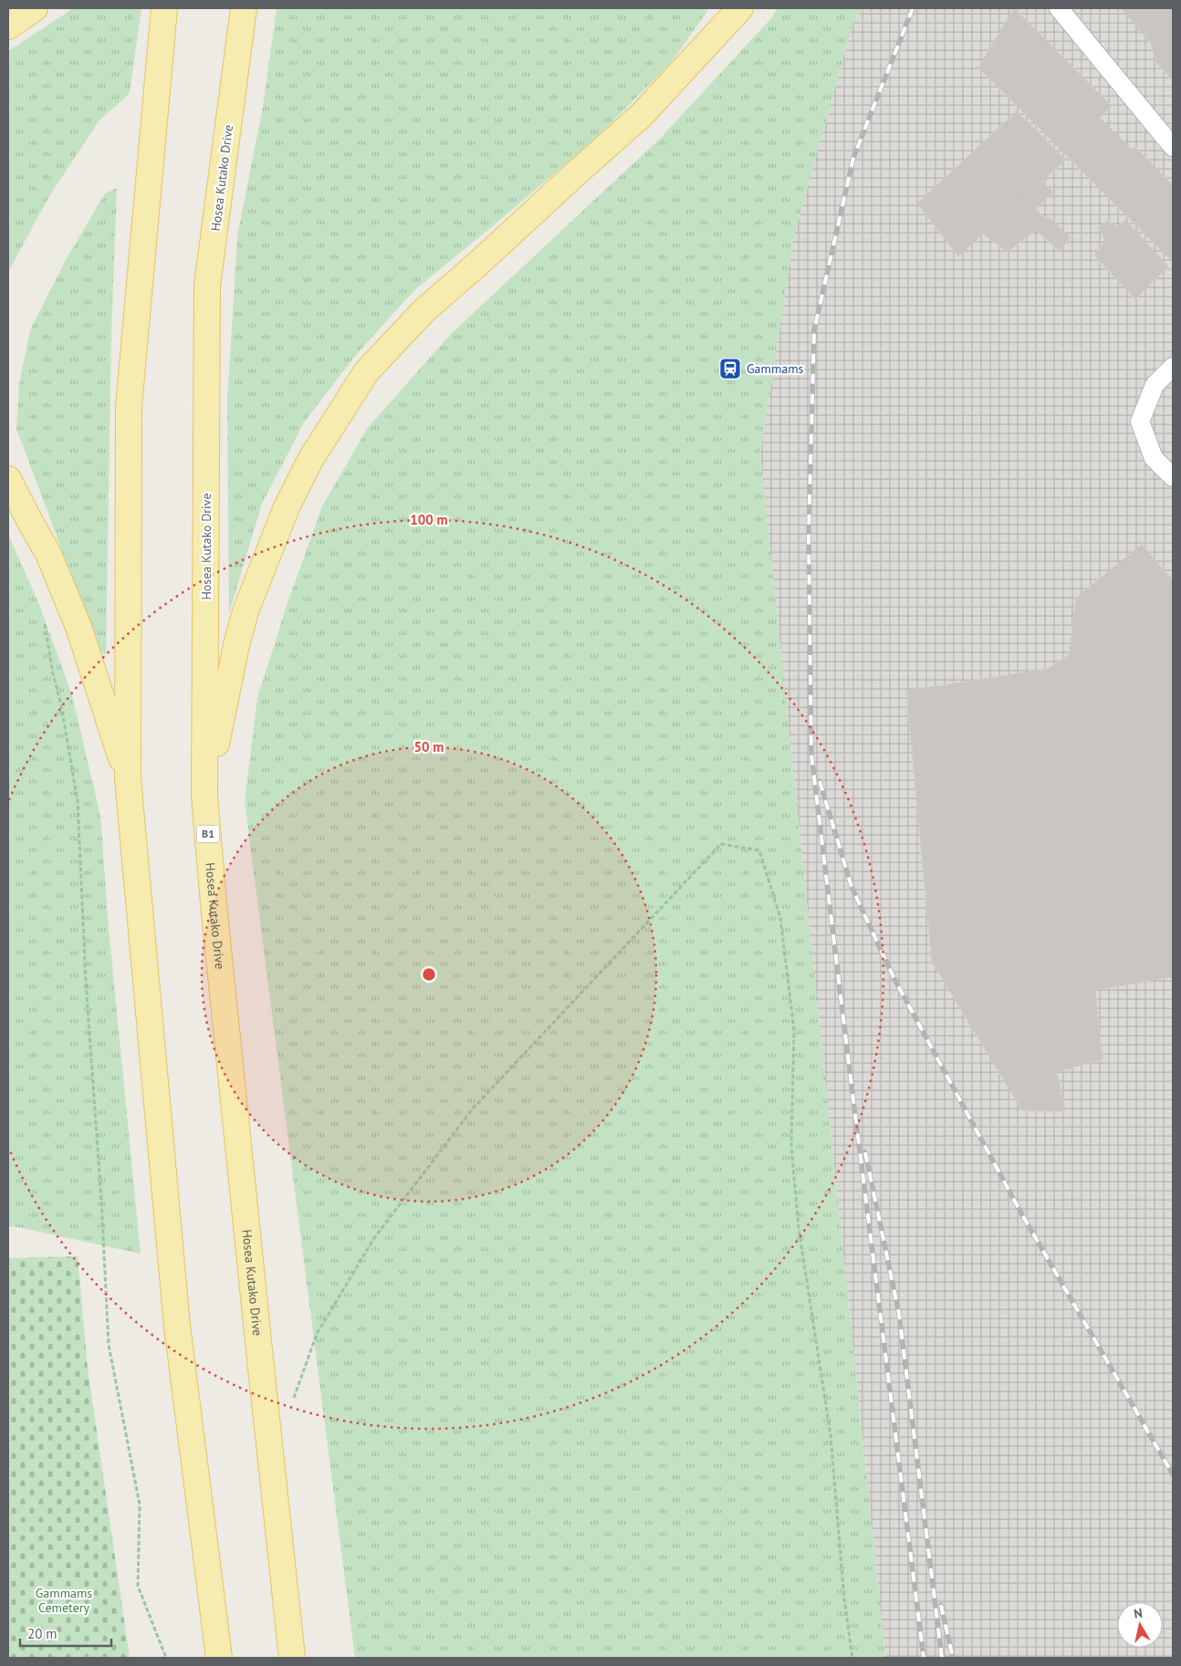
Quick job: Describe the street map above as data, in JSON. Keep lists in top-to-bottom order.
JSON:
{
  "streets": {
    "main road": ["Hosea Kutako Drive", "B1"]
  },
  "parks": ["Gammams Cemetery"],
  "places": {
    "station": ["Gammams"]
  },
  "scale_bar": "20 m",
  "north": "top",
  "rings": ["100 m", "50 m"]
}
